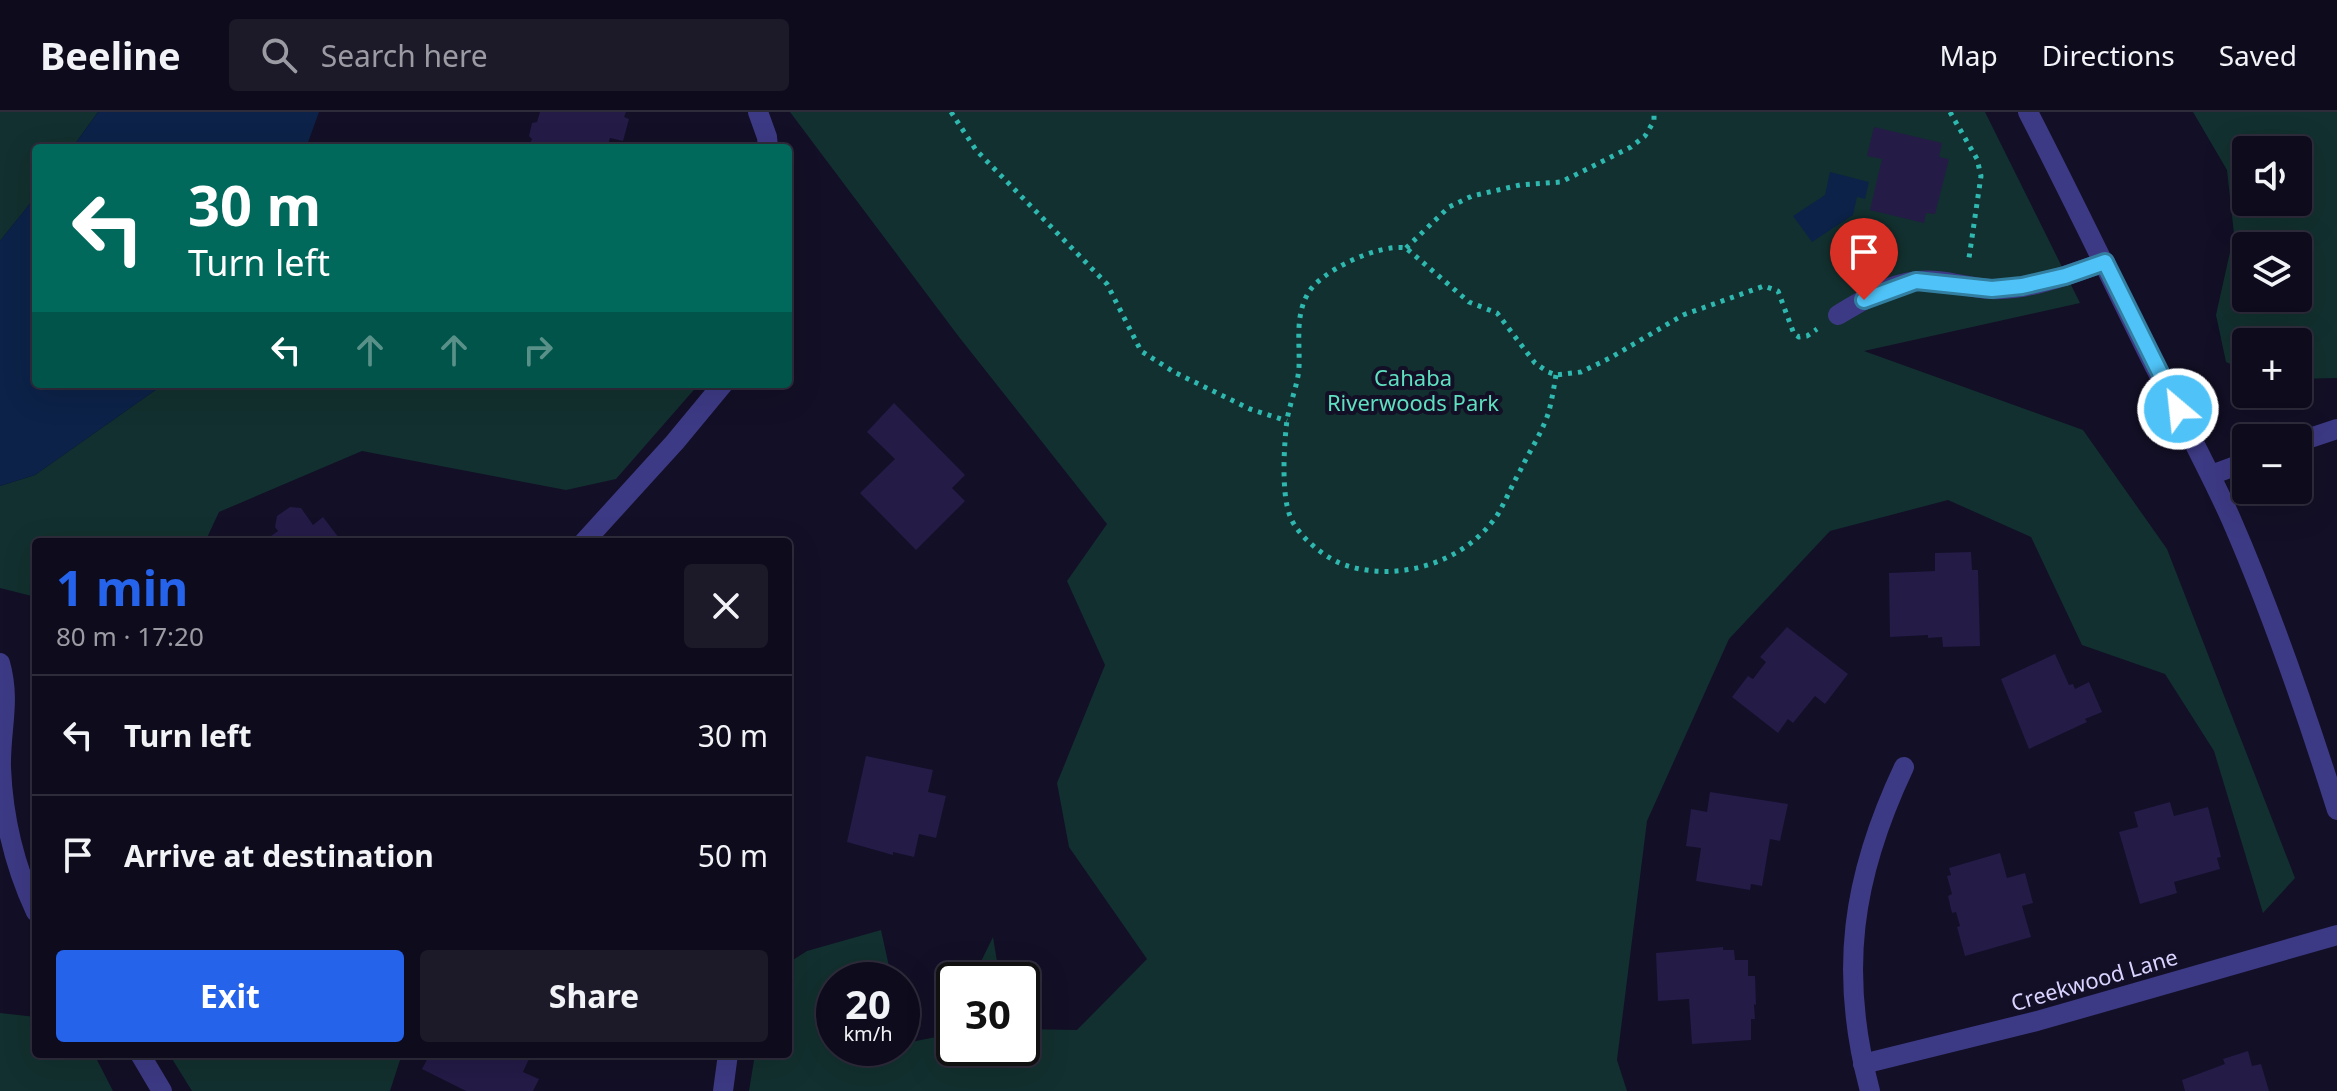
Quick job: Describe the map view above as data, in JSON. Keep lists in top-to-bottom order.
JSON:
{
  "streets": {
    "street": ["Creekwood Lane"]
  },
  "parks": ["Cahaba Riverwoods Park"],
  "page": {
    "header": "Beeline",
    "search": "Search here",
    "nav": ["Map", "Directions", "Saved"],
    "map_buttons": ["+", "−"],
    "turn": ["30 m", "Turn left"],
    "heading": ["1 min", "80 m · 17:20"],
    "list": [
      {
        "name": "Turn left",
        "value": "30 m"
      },
      {
        "name": "Arrive at destination",
        "value": "50 m"
      }
    ],
    "buttons": ["Exit", "Share"],
    "speed": "20 km/h",
    "limit": "30"
  }
}
